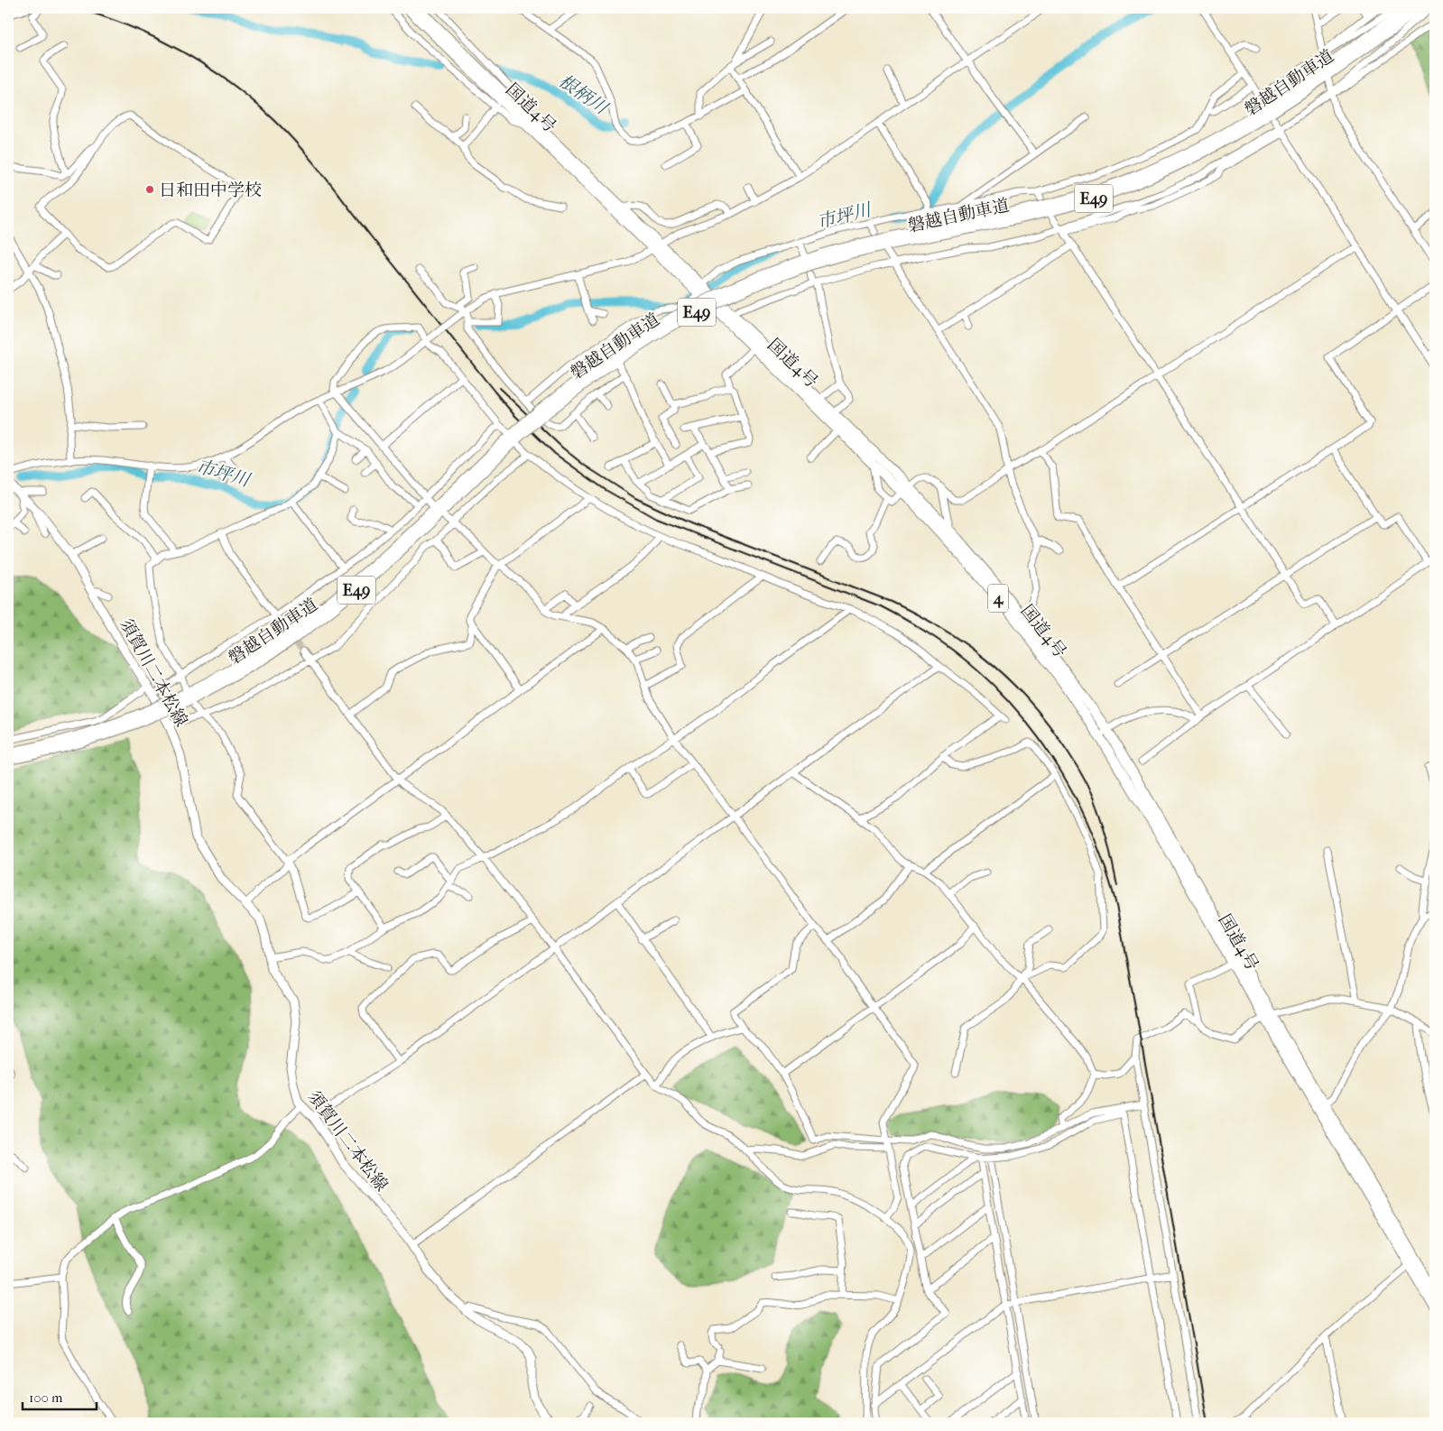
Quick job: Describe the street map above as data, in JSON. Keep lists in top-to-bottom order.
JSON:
{
  "streets": {
    "highway": [
      "磐越自動車道",
      "国道4号",
      "E49",
      "4"
    ],
    "main road": ["須賀川二本松線"]
  },
  "water": ["根柄川", "市坪川"],
  "places": ["日和田中学校"],
  "scale_bar": "100 m"
}
